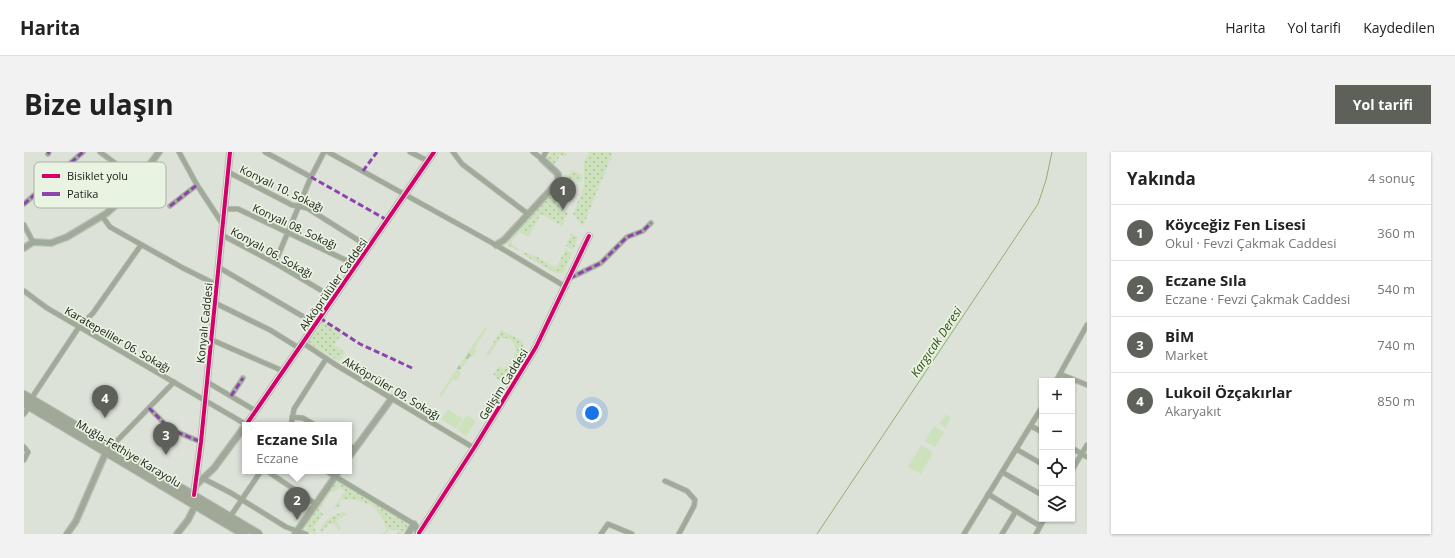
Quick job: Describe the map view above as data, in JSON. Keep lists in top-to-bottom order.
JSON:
{
  "streets": {
    "highway": ["Muğla-Fethiye Karayolu"],
    "street": [
      "Konyalı 10. Sokağı",
      "Konyalı 08. Sokağı",
      "Konyalı 06. Sokağı",
      "Akköprülüler Caddesi",
      "Konyalı Caddesi",
      "Karatepeliler 06. Sokağı",
      "Gelişim Caddesi",
      "Akköprüler 09. Sokağı"
    ]
  },
  "crossings": [
    ["Konyalı 10. Sokağı", "Akköprülüler Caddesi"],
    ["Konyalı 10. Sokağı", "Konyalı Caddesi"],
    ["Konyalı 08. Sokağı", "Akköprülüler Caddesi"],
    ["Konyalı 08. Sokağı", "Konyalı Caddesi"],
    ["Konyalı 06. Sokağı", "Akköprülüler Caddesi"],
    ["Konyalı 06. Sokağı", "Konyalı Caddesi"],
    ["Akköprülüler Caddesi", "Konyalı Caddesi"],
    ["Akköprülüler Caddesi", "Akköprüler 09. Sokağı"],
    ["Konyalı Caddesi", "Karatepeliler 06. Sokağı"],
    ["Konyalı Caddesi", "Akköprüler 09. Sokağı"],
    ["Konyalı Caddesi", "Muğla-Fethiye Karayolu"],
    ["Gelişim Caddesi", "Akköprüler 09. Sokağı"]
  ],
  "water": ["Kargıcak Deresi"],
  "legend": ["Bisiklet yolu", "Patika"],
  "page": {
    "header": "Harita",
    "nav": ["Harita", "Yol tarifi", "Kaydedilen"],
    "title": "Bize ulaşın",
    "buttons": "Yol tarifi",
    "heading": ["Yakında", "4 sonuç"],
    "pins": [
      "1",
      "4",
      "3",
      "2"
    ],
    "list": [
      {
        "mark": "1",
        "name": "Köyceğiz Fen Lisesi",
        "note": "Okul · Fevzi Çakmak Caddesi",
        "value": "360 m"
      },
      {
        "mark": "2",
        "name": "Eczane Sıla",
        "note": "Eczane · Fevzi Çakmak Caddesi",
        "value": "540 m"
      },
      {
        "mark": "3",
        "name": "BİM",
        "note": "Market",
        "value": "740 m"
      },
      {
        "mark": "4",
        "name": "Lukoil Özçakırlar",
        "note": "Akaryakıt",
        "value": "850 m"
      }
    ],
    "map_buttons": ["+", "−"],
    "popup": ["Eczane Sıla", "Eczane"]
  }
}
